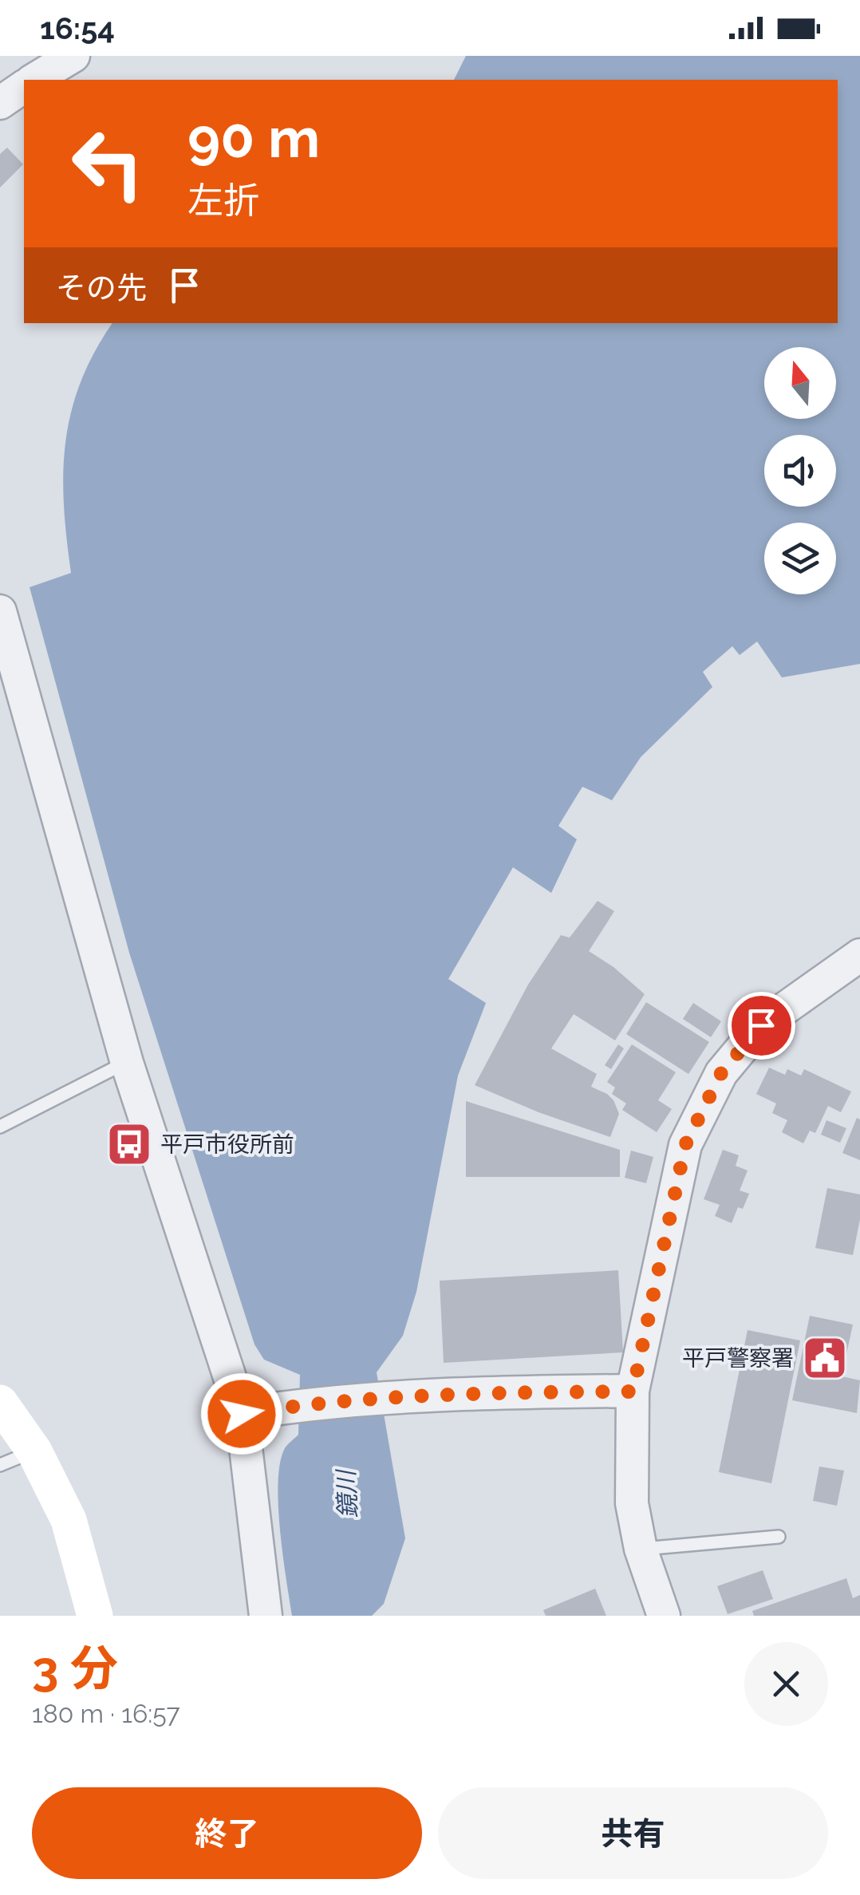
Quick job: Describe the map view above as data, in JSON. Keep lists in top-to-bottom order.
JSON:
{
  "water": ["鏡川"],
  "places": {
    "bus stop": ["平戸市役所前"],
    "public building": ["平戸警察署"]
  },
  "north": "top",
  "page": {
    "status": "16:54",
    "turn": ["90 m", "左折"],
    "then": "その先",
    "heading": ["3 分", "180 m · 16:57"],
    "buttons": ["終了", "共有"]
  }
}
